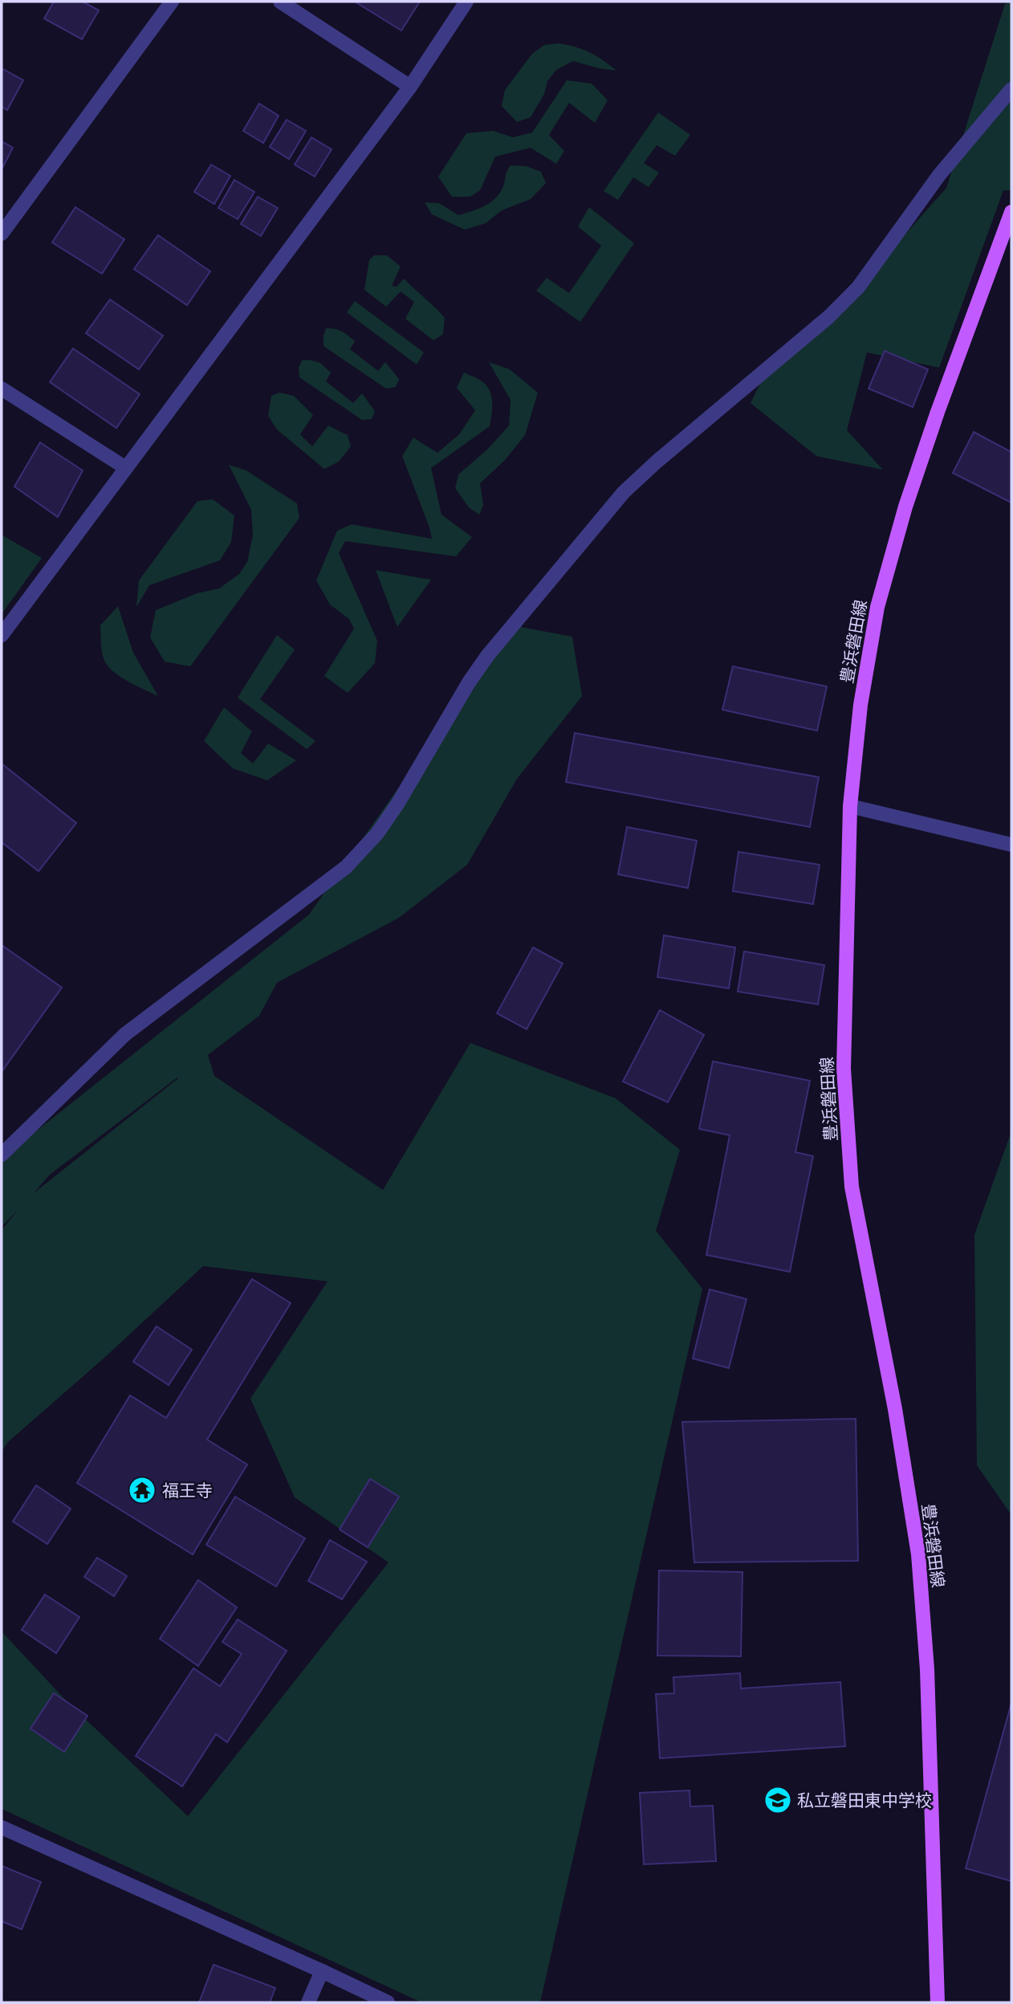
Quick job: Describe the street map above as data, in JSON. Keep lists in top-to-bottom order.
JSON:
{
  "streets": {
    "main road": ["豊浜磐田線"]
  },
  "places": {
    "temple": ["福王寺"],
    "school or university": ["私立磐田東中学校"]
  }
}
